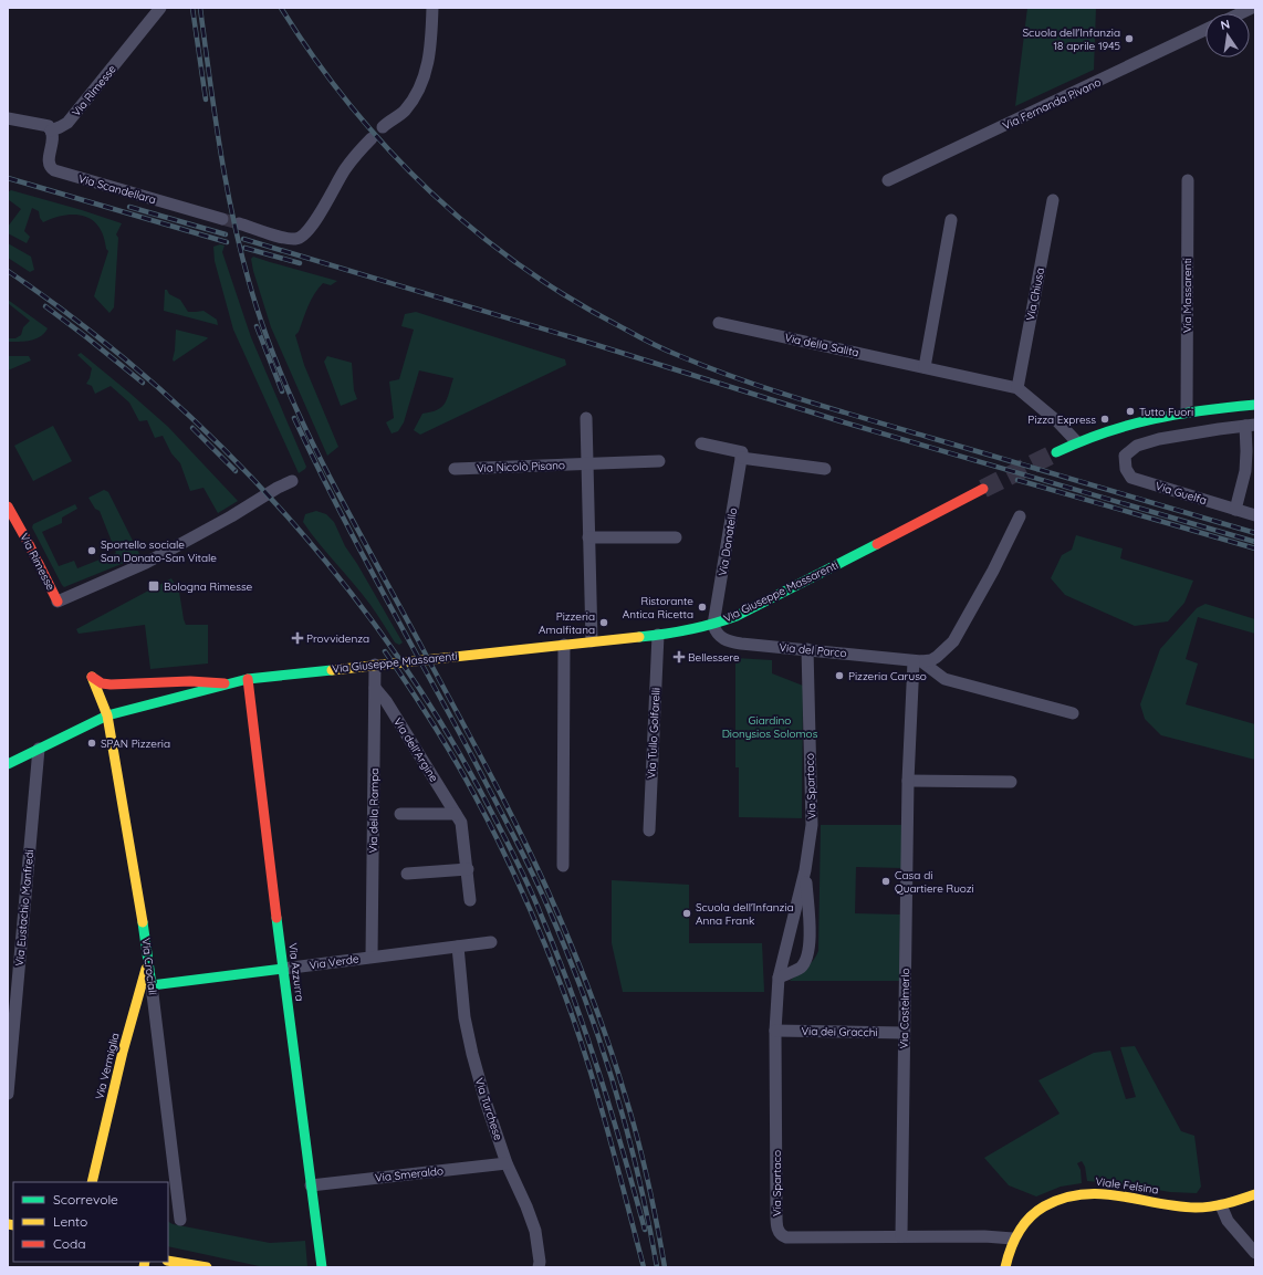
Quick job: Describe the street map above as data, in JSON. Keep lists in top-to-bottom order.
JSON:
{
  "streets": {
    "main road": [
      "Via Rimesse",
      "Via Giuseppe Massarenti",
      "Via Verde",
      "Via Crociali",
      "Via Azzurra",
      "Via Vermiglia",
      "Viale Felsina"
    ],
    "street": [
      "Via Fernanda Pivano",
      "Via Scandellara",
      "Via Chiusa",
      "Via Massarenti",
      "Via della Salita",
      "Via Nicolò Pisano",
      "Via Guelfa",
      "Via Donatello",
      "Via del Parco",
      "Via Tullo Golfarelli",
      "Via dell'Argine",
      "Via Spartaco",
      "Via della Rampa",
      "Via Eustachio Manfredi",
      "Via Castelmerlo",
      "Via dei Gracchi",
      "Via Turchese",
      "Via Smeraldo"
    ]
  },
  "crossings": [
    ["Via Rimesse", "Via Scandellara"],
    ["Via Chiusa", "Via della Salita"],
    ["Via Donatello", "Via Giuseppe Massarenti"],
    ["Via Donatello", "Via del Parco"],
    ["Via Giuseppe Massarenti", "Via del Parco"],
    ["Via Giuseppe Massarenti", "Via Tullo Golfarelli"],
    ["Via Giuseppe Massarenti", "Via della Rampa"],
    ["Via Giuseppe Massarenti", "Via Eustachio Manfredi"],
    ["Via Giuseppe Massarenti", "Via Crociali"],
    ["Via Giuseppe Massarenti", "Via Azzurra"],
    ["Via del Parco", "Via Spartaco"],
    ["Via del Parco", "Via Castelmerlo"],
    ["Via dell'Argine", "Via della Rampa"],
    ["Via Spartaco", "Via Castelmerlo"],
    ["Via Spartaco", "Via dei Gracchi"],
    ["Via Spartaco", "Viale Felsina"],
    ["Via della Rampa", "Via Verde"],
    ["Via Verde", "Via Crociali"],
    ["Via Verde", "Via Azzurra"],
    ["Via Verde", "Via Turchese"],
    ["Via Crociali", "Via Vermiglia"],
    ["Via Azzurra", "Via Smeraldo"],
    ["Via Castelmerlo", "Via dei Gracchi"],
    ["Via Turchese", "Via Smeraldo"]
  ],
  "parks": ["Giardino Dionysios Solomos"],
  "places": {
    "other": [
      "Scuola dell'Infanzia 18 aprile 1945",
      "Tutto Fuori",
      "Pizza Express",
      "Sportello sociale San Donato-San Vitale",
      "Ristorante Antica Ricetta",
      "Pizzeria Amalfitana",
      "Pizzeria Caruso",
      "SPAN Pizzeria",
      "Casa di Quartiere Ruozi",
      "Scuola dell'Infanzia Anna Frank"
    ],
    "transit": ["Bologna Rimesse"],
    "health": ["Provvidenza", "Bellessere"]
  },
  "legend": ["Scorrevole", "Lento", "Coda"],
  "north": "top"
}
